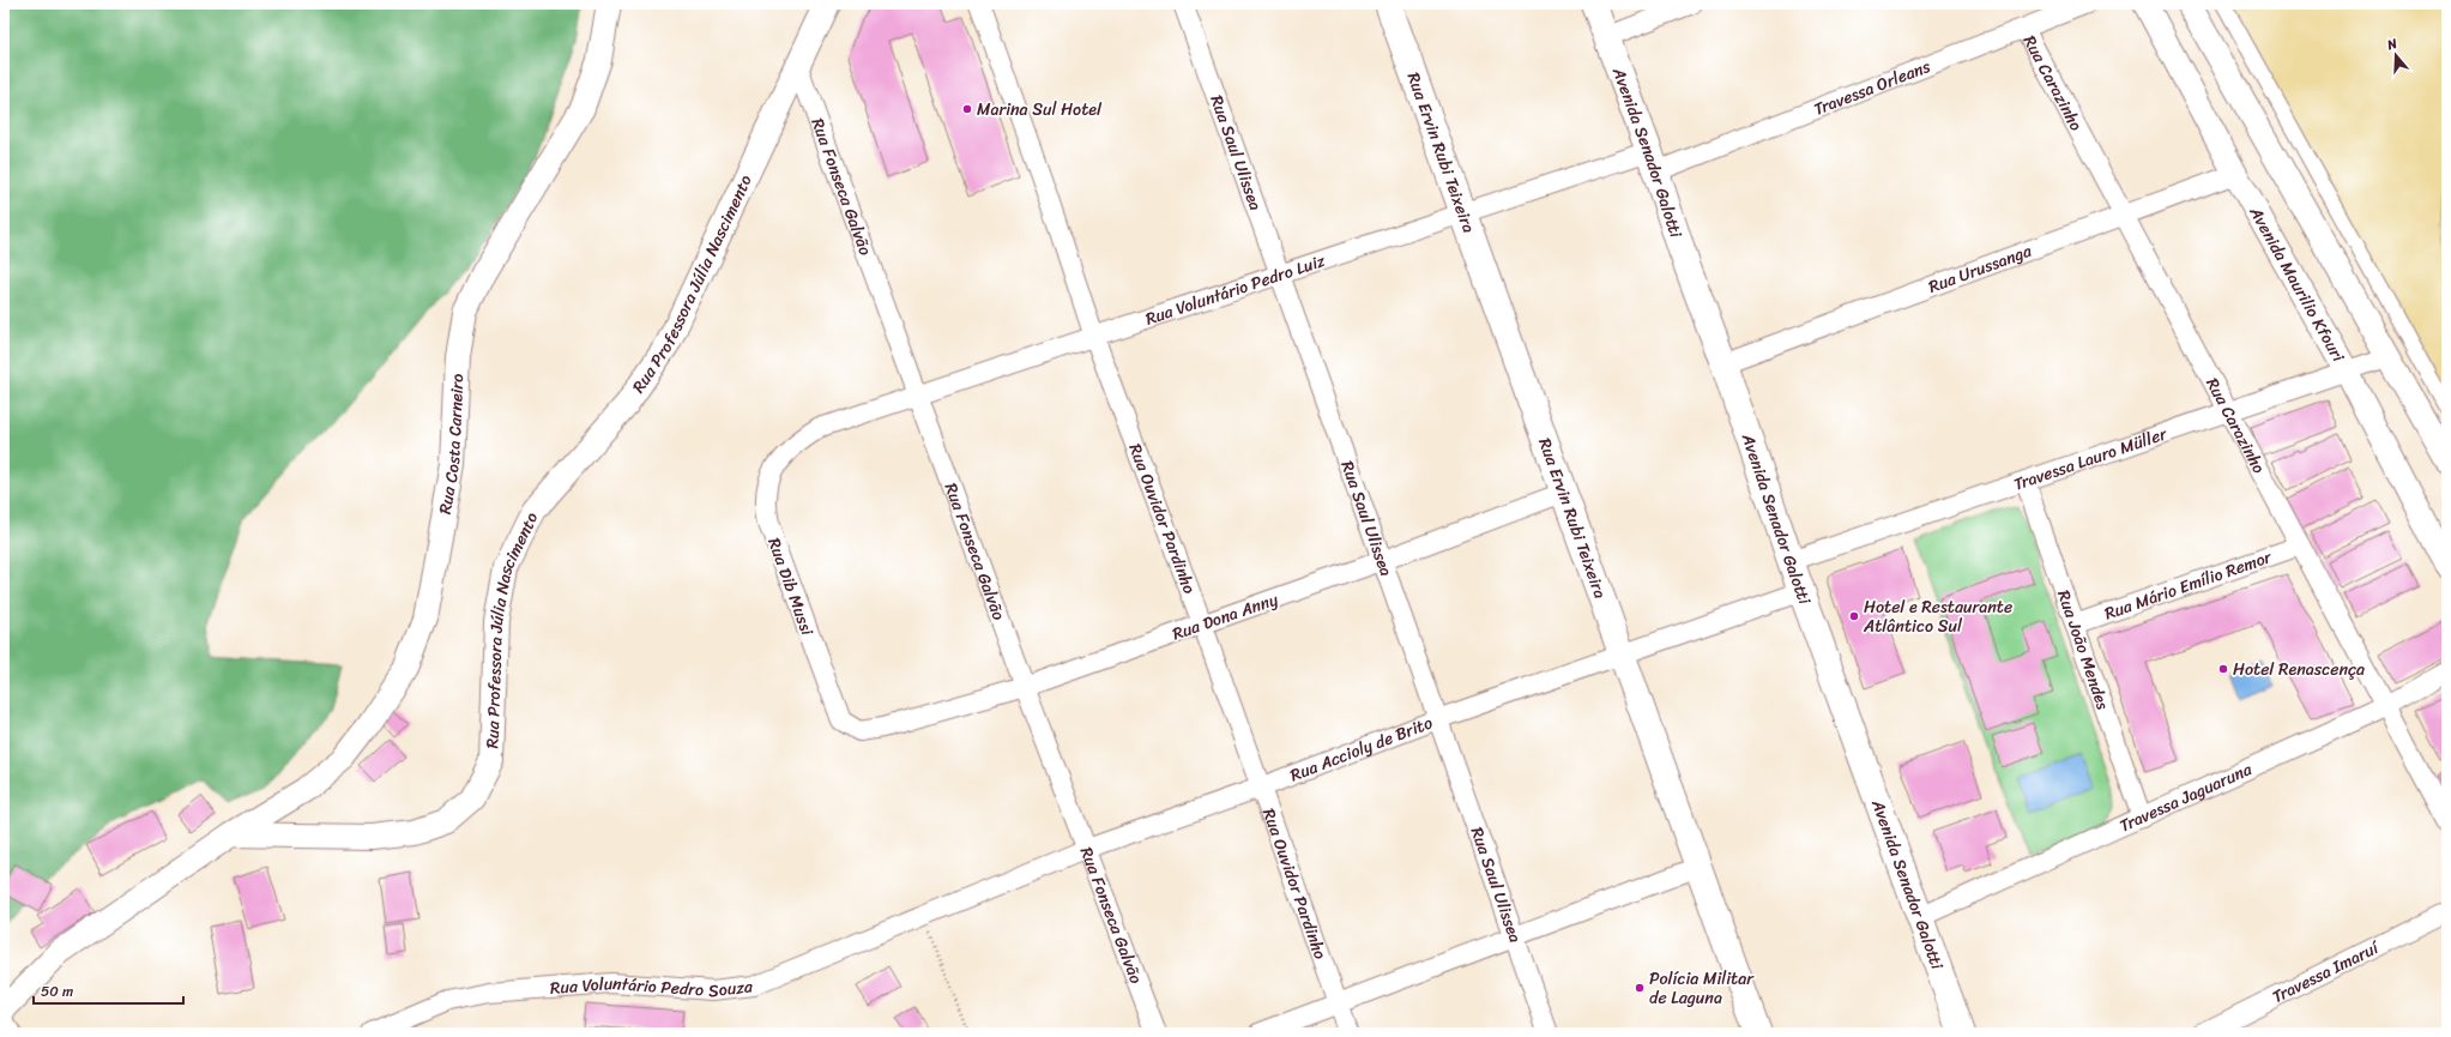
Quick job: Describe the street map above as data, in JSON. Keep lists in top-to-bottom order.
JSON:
{
  "streets": {
    "main road": ["Avenida Senador Galotti", "Rua Ervin Rubi Teixeira"],
    "street": [
      "Rua Carazinho",
      "Travessa Orleans",
      "Rua Saul Ulissea",
      "Rua Fonseca Galvão",
      "Rua Urussanga",
      "Rua Professora Júlia Nascimento",
      "Avenida Maurilio Kfouri",
      "Rua Voluntário Pedro Luiz",
      "Rua Costa Carneiro",
      "Travessa Lauro Müller",
      "Rua Ouvidor Pardinho",
      "Rua Mário Emílio Remor",
      "Rua Dib Mussi",
      "Rua Dona Anny",
      "Rua João Mendes",
      "Rua Accioly de Brito",
      "Travessa Jaguaruna",
      "Travessa Imaruí",
      "Rua Voluntário Pedro Souza"
    ]
  },
  "crossings": [
    ["Rua Carazinho", "Travessa Orleans"],
    ["Rua Carazinho", "Rua Urussanga"],
    ["Rua Carazinho", "Travessa Lauro Müller"],
    ["Rua Carazinho", "Rua Mário Emílio Remor"],
    ["Rua Carazinho", "Travessa Jaguaruna"],
    ["Travessa Orleans", "Avenida Senador Galotti"],
    ["Travessa Orleans", "Rua Voluntário Pedro Luiz"],
    ["Rua Saul Ulissea", "Rua Voluntário Pedro Luiz"],
    ["Rua Saul Ulissea", "Rua Dona Anny"],
    ["Rua Saul Ulissea", "Rua Accioly de Brito"],
    ["Avenida Senador Galotti", "Rua Urussanga"],
    ["Avenida Senador Galotti", "Rua Voluntário Pedro Luiz"],
    ["Avenida Senador Galotti", "Travessa Lauro Müller"],
    ["Avenida Senador Galotti", "Rua Accioly de Brito"],
    ["Avenida Senador Galotti", "Travessa Jaguaruna"],
    ["Rua Ervin Rubi Teixeira", "Rua Voluntário Pedro Luiz"],
    ["Rua Ervin Rubi Teixeira", "Rua Dona Anny"],
    ["Rua Ervin Rubi Teixeira", "Rua Accioly de Brito"],
    ["Rua Fonseca Galvão", "Rua Professora Júlia Nascimento"],
    ["Rua Fonseca Galvão", "Rua Voluntário Pedro Luiz"],
    ["Rua Fonseca Galvão", "Rua Dona Anny"],
    ["Rua Fonseca Galvão", "Rua Accioly de Brito"],
    ["Rua Urussanga", "Avenida Maurilio Kfouri"],
    ["Rua Professora Júlia Nascimento", "Rua Costa Carneiro"],
    ["Avenida Maurilio Kfouri", "Travessa Lauro Müller"],
    ["Rua Voluntário Pedro Luiz", "Rua Ouvidor Pardinho"],
    ["Rua Voluntário Pedro Luiz", "Rua Dib Mussi"],
    ["Travessa Lauro Müller", "Rua João Mendes"],
    ["Rua Ouvidor Pardinho", "Rua Dona Anny"],
    ["Rua Ouvidor Pardinho", "Rua Accioly de Brito"],
    ["Rua Mário Emílio Remor", "Rua João Mendes"],
    ["Rua Dib Mussi", "Rua Dona Anny"],
    ["Rua João Mendes", "Travessa Jaguaruna"],
    ["Rua Accioly de Brito", "Rua Voluntário Pedro Souza"]
  ],
  "places": [
    "Marina Sul Hotel",
    "Hotel e Restaurante Atlântico Sul",
    "Hotel Renascença",
    "Polícia Militar de Laguna"
  ],
  "scale_bar": "50 m",
  "north": "top"
}
